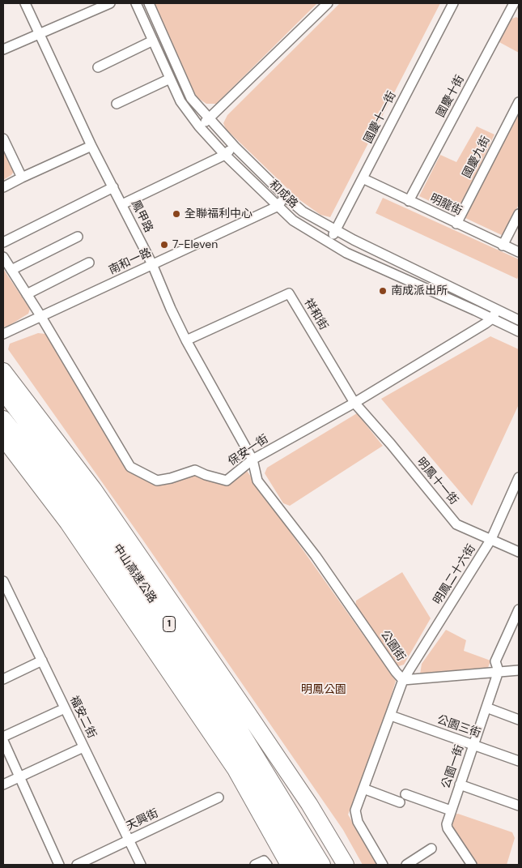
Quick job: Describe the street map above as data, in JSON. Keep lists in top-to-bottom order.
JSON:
{
  "streets": {
    "highway": ["中山高速公路", "1"],
    "street": [
      "國慶十街",
      "國慶十一街",
      "國慶九街",
      "和成路",
      "明龍街",
      "鳳甲路",
      "南和一路",
      "祥和街",
      "保安一街",
      "明鳳十一街",
      "明鳳二十六街",
      "公園街",
      "福安二街",
      "公園三街",
      "公園一街",
      "天興街"
    ]
  },
  "crossings": [
    ["國慶十街", "明龍街"],
    ["國慶十一街", "和成路"],
    ["國慶十一街", "明龍街"],
    ["國慶九街", "明龍街"],
    ["和成路", "南和一路"],
    ["和成路", "保安一街"],
    ["鳳甲路", "南和一路"],
    ["鳳甲路", "祥和街"],
    ["鳳甲路", "保安一街"],
    ["鳳甲路", "公園街"],
    ["南和一路", "保安一街"],
    ["祥和街", "保安一街"],
    ["祥和街", "明鳳十一街"],
    ["保安一街", "明鳳十一街"],
    ["保安一街", "公園街"],
    ["明鳳十一街", "明鳳二十六街"],
    ["明鳳二十六街", "公園街"],
    ["福安二街", "天興街"],
    ["公園三街", "公園一街"]
  ],
  "parks": ["明鳳公園"],
  "places": ["全聯福利中心", "7-Eleven", "南成派出所"]
}
